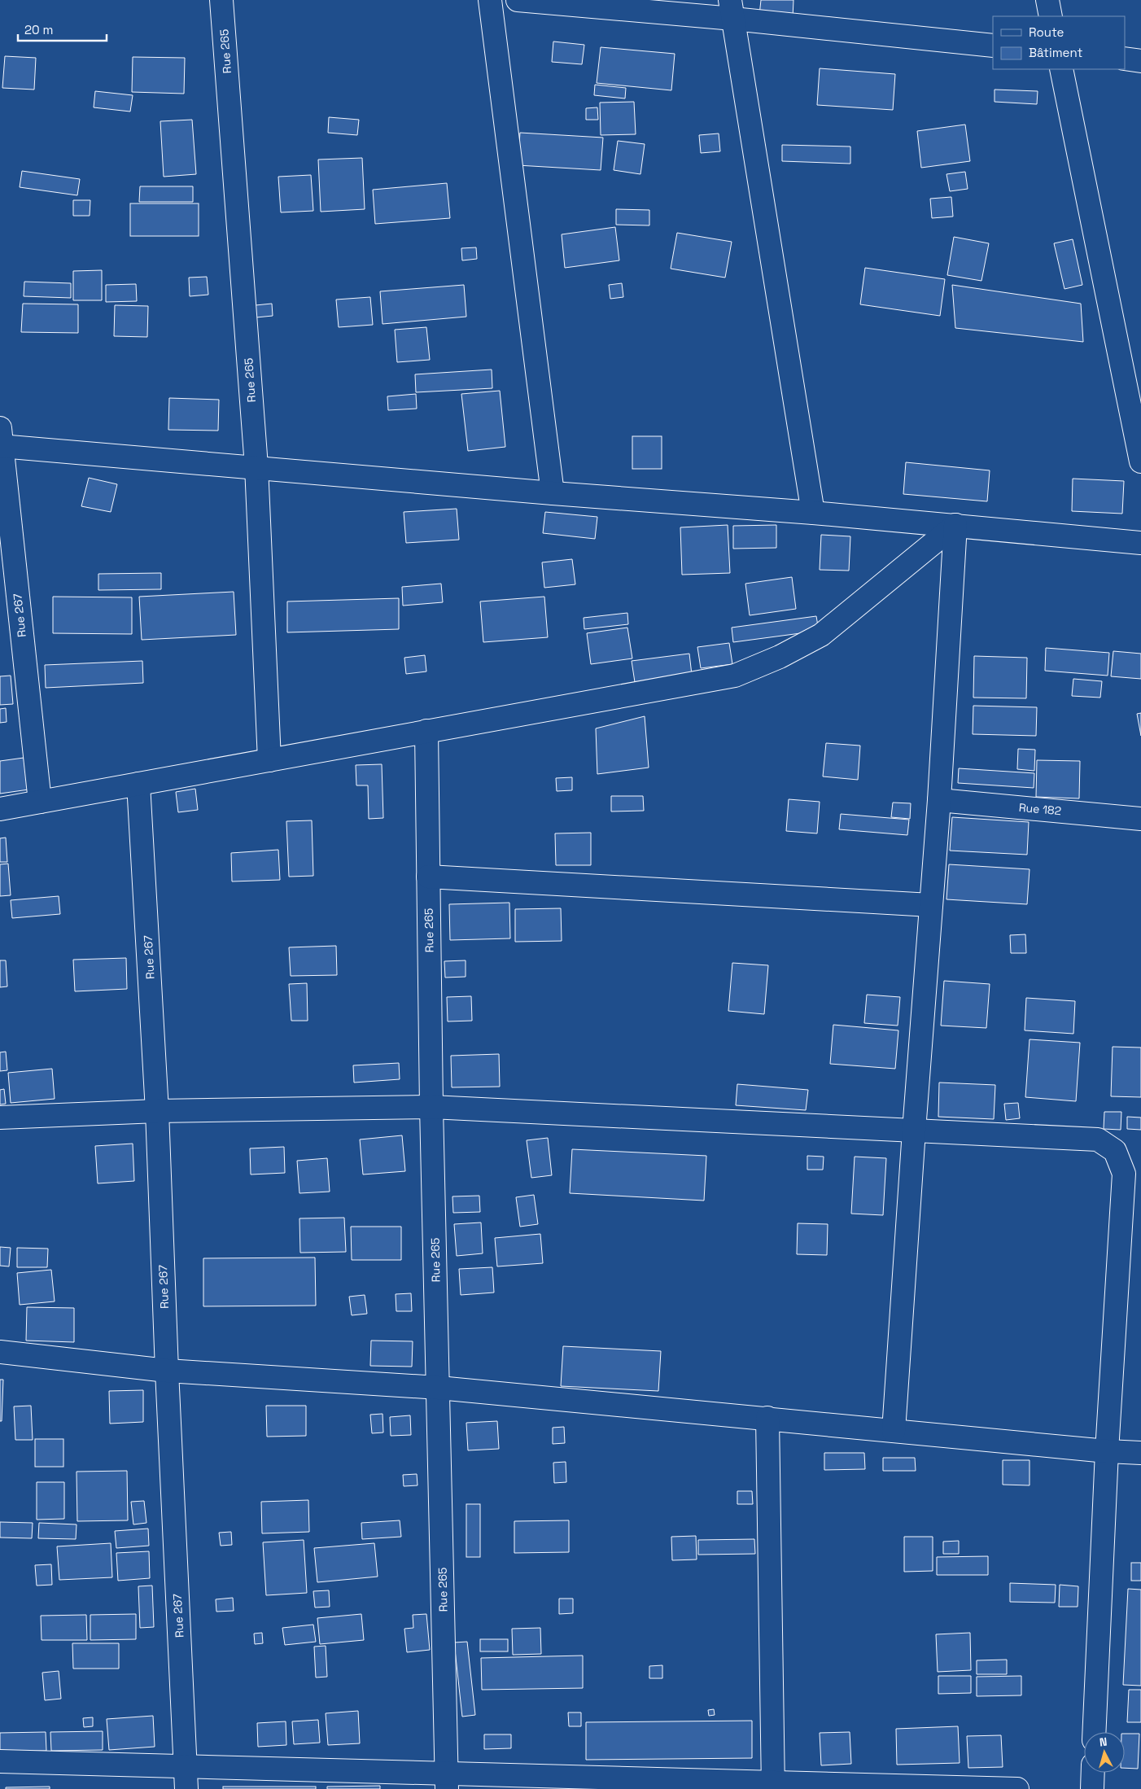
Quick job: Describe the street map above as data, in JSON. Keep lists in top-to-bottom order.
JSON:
{
  "streets": {
    "street": ["Rue 265", "Rue 267", "Rue 182"]
  },
  "legend": ["Route", "Bâtiment"],
  "scale_bar": "20 m",
  "north": "top"
}
